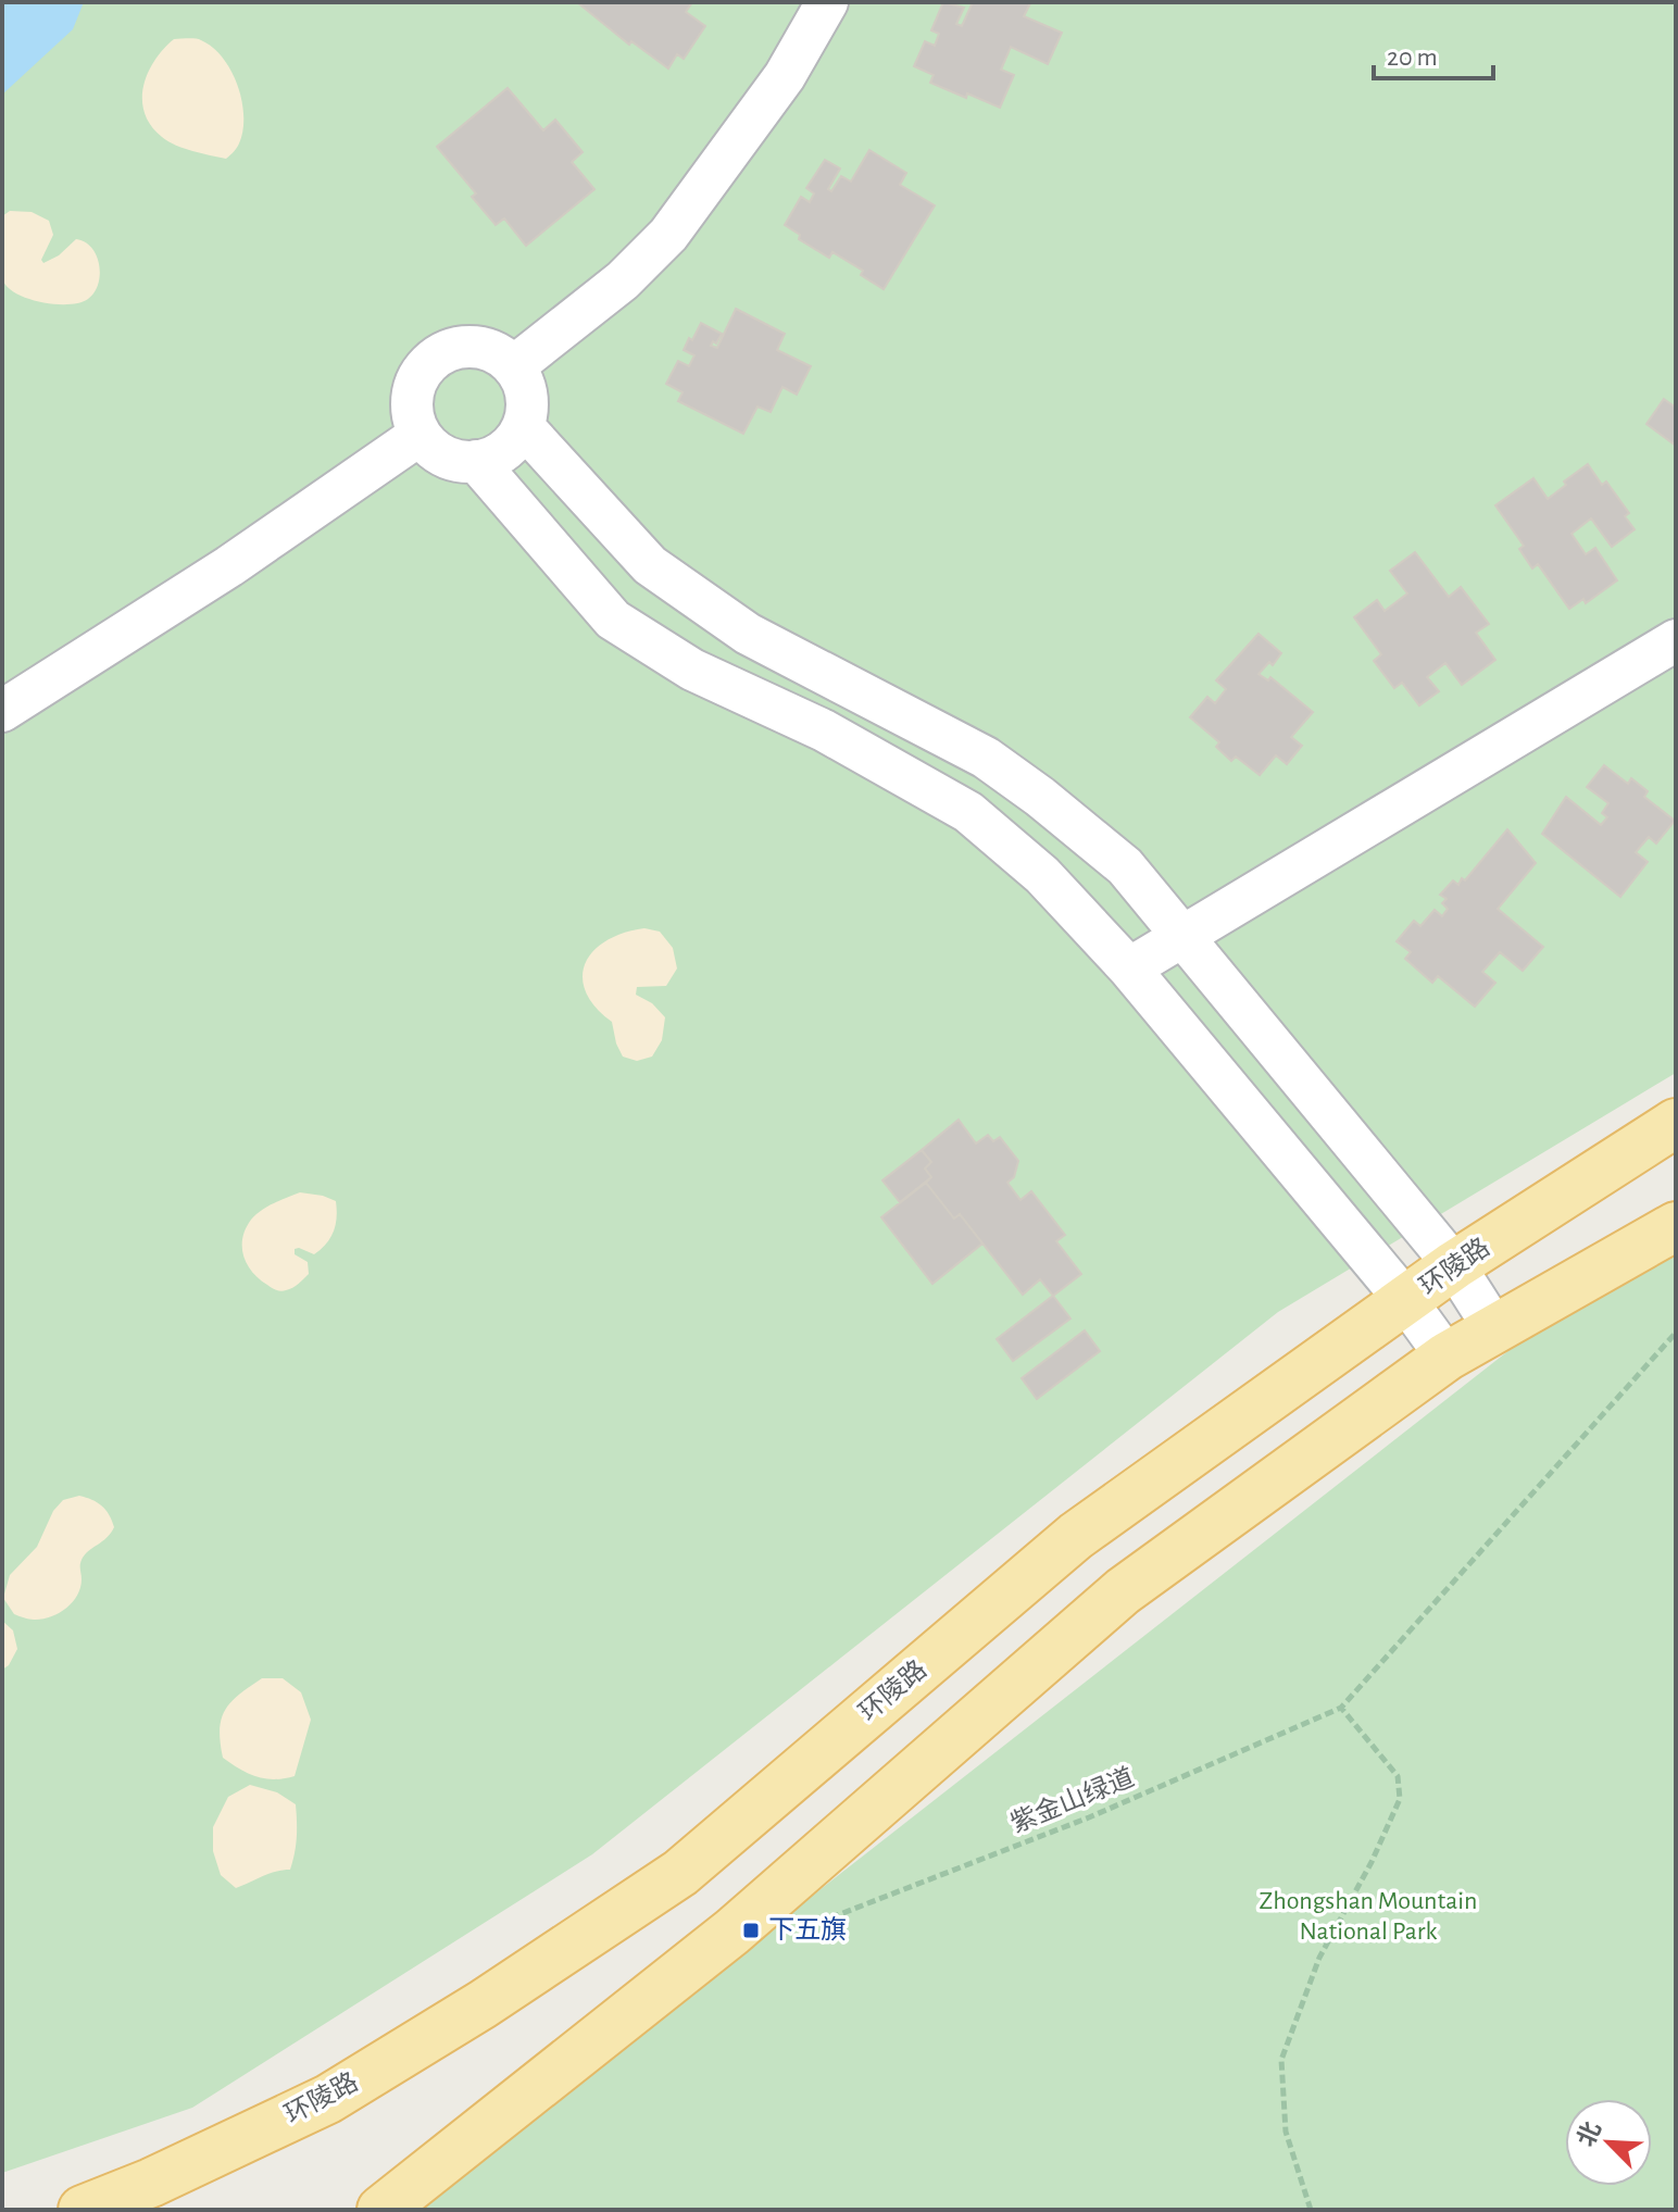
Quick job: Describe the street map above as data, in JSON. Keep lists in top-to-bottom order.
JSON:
{
  "streets": {
    "main road": ["环陵路"],
    "path": ["紫金山绿道"]
  },
  "parks": ["Zhongshan Mountain National Park"],
  "places": {
    "transit": ["下五旗"]
  },
  "scale_bar": "20 m",
  "north": "top left"
}
